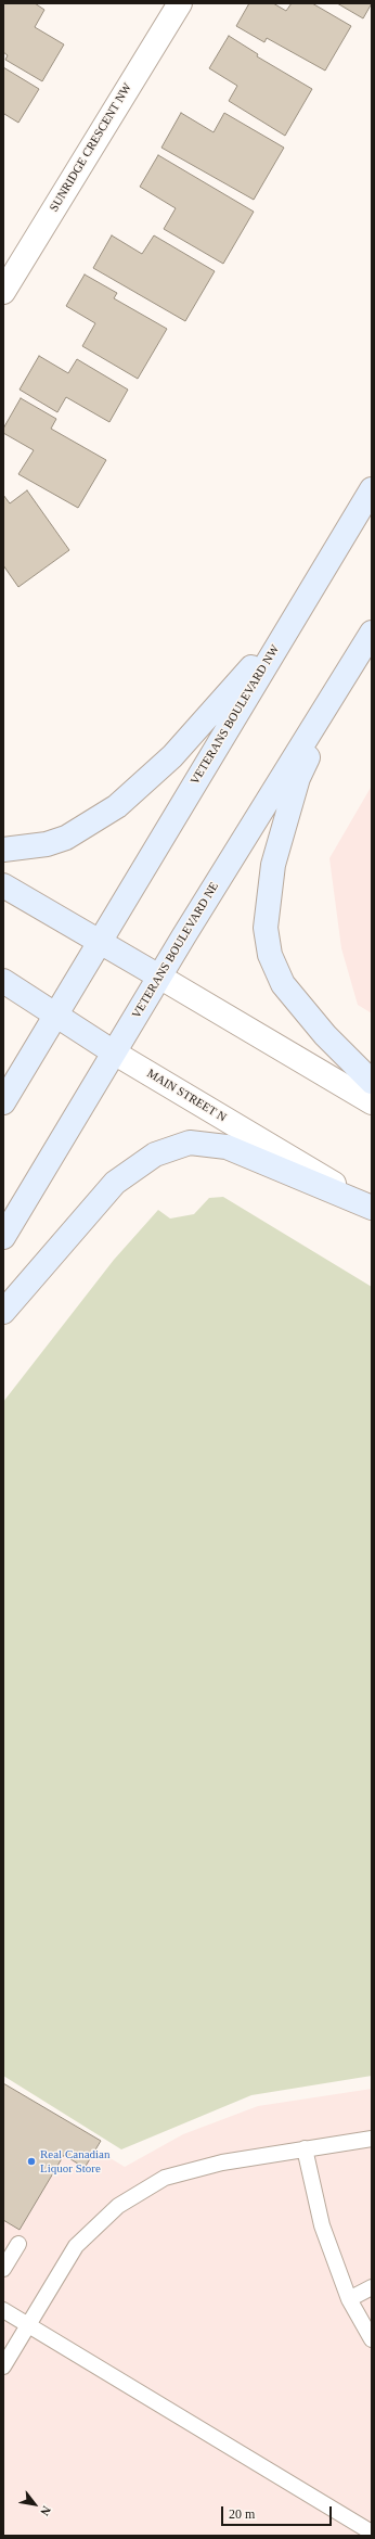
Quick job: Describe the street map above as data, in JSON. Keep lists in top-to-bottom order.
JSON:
{
  "streets": {
    "main road": ["VETERANS BOULEVARD NW", "VETERANS BOULEVARD NE", "MAIN STREET N"],
    "street": ["SUNRIDGE CRESCENT NW"]
  },
  "crossings": [
    ["VETERANS BOULEVARD NW", "MAIN STREET N"],
    ["VETERANS BOULEVARD NE", "MAIN STREET N"]
  ],
  "places": ["Real Canadian Liquor Store"],
  "scale_bar": "20 m",
  "north": "bottom right"
}
